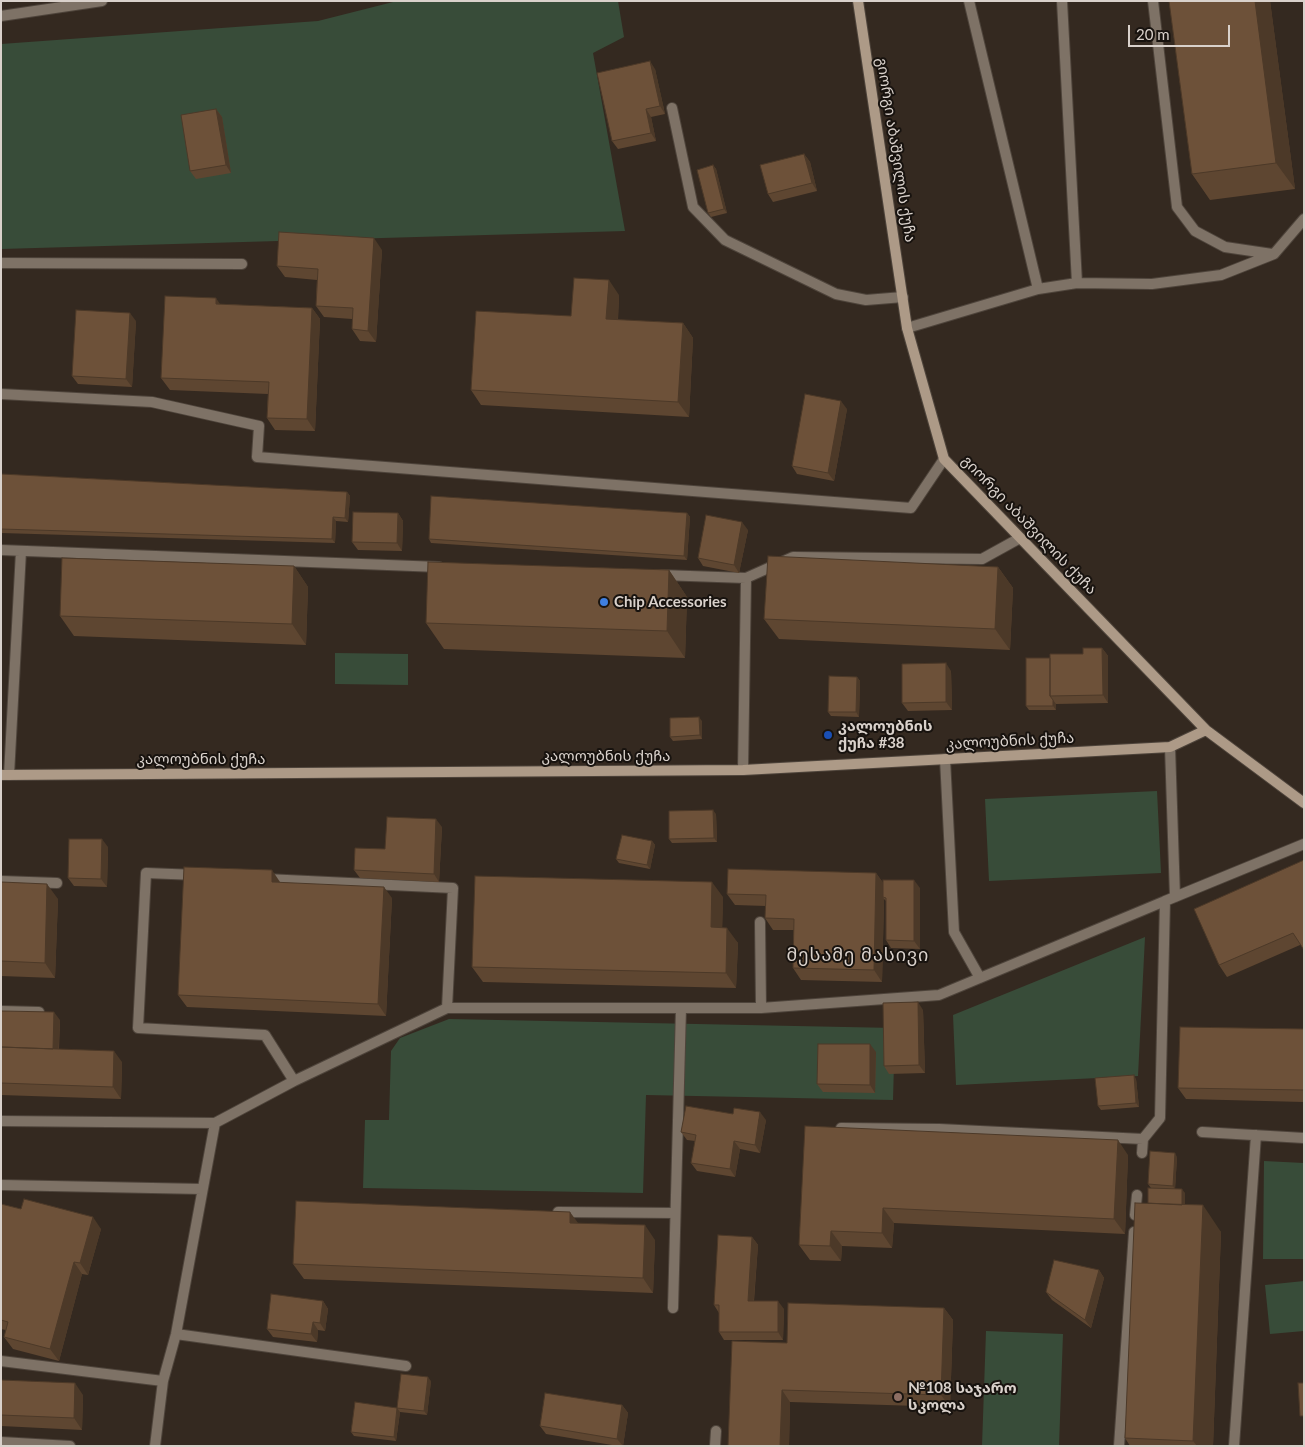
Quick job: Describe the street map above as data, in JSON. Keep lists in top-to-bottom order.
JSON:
{
  "streets": {
    "street": ["გიორგი აბაშვილის ქუჩა", "კალოუბნის ქუჩა"]
  },
  "crossings": [
    ["გიორგი აბაშვილის ქუჩა", "კალოუბნის ქუჩა"]
  ],
  "districts": ["მესამე მასივი"],
  "places": ["Chip Accessories", "კალოუბნის ქუჩა #38", "№108 საჯარო სკოლა"],
  "scale_bar": "20 m"
}
